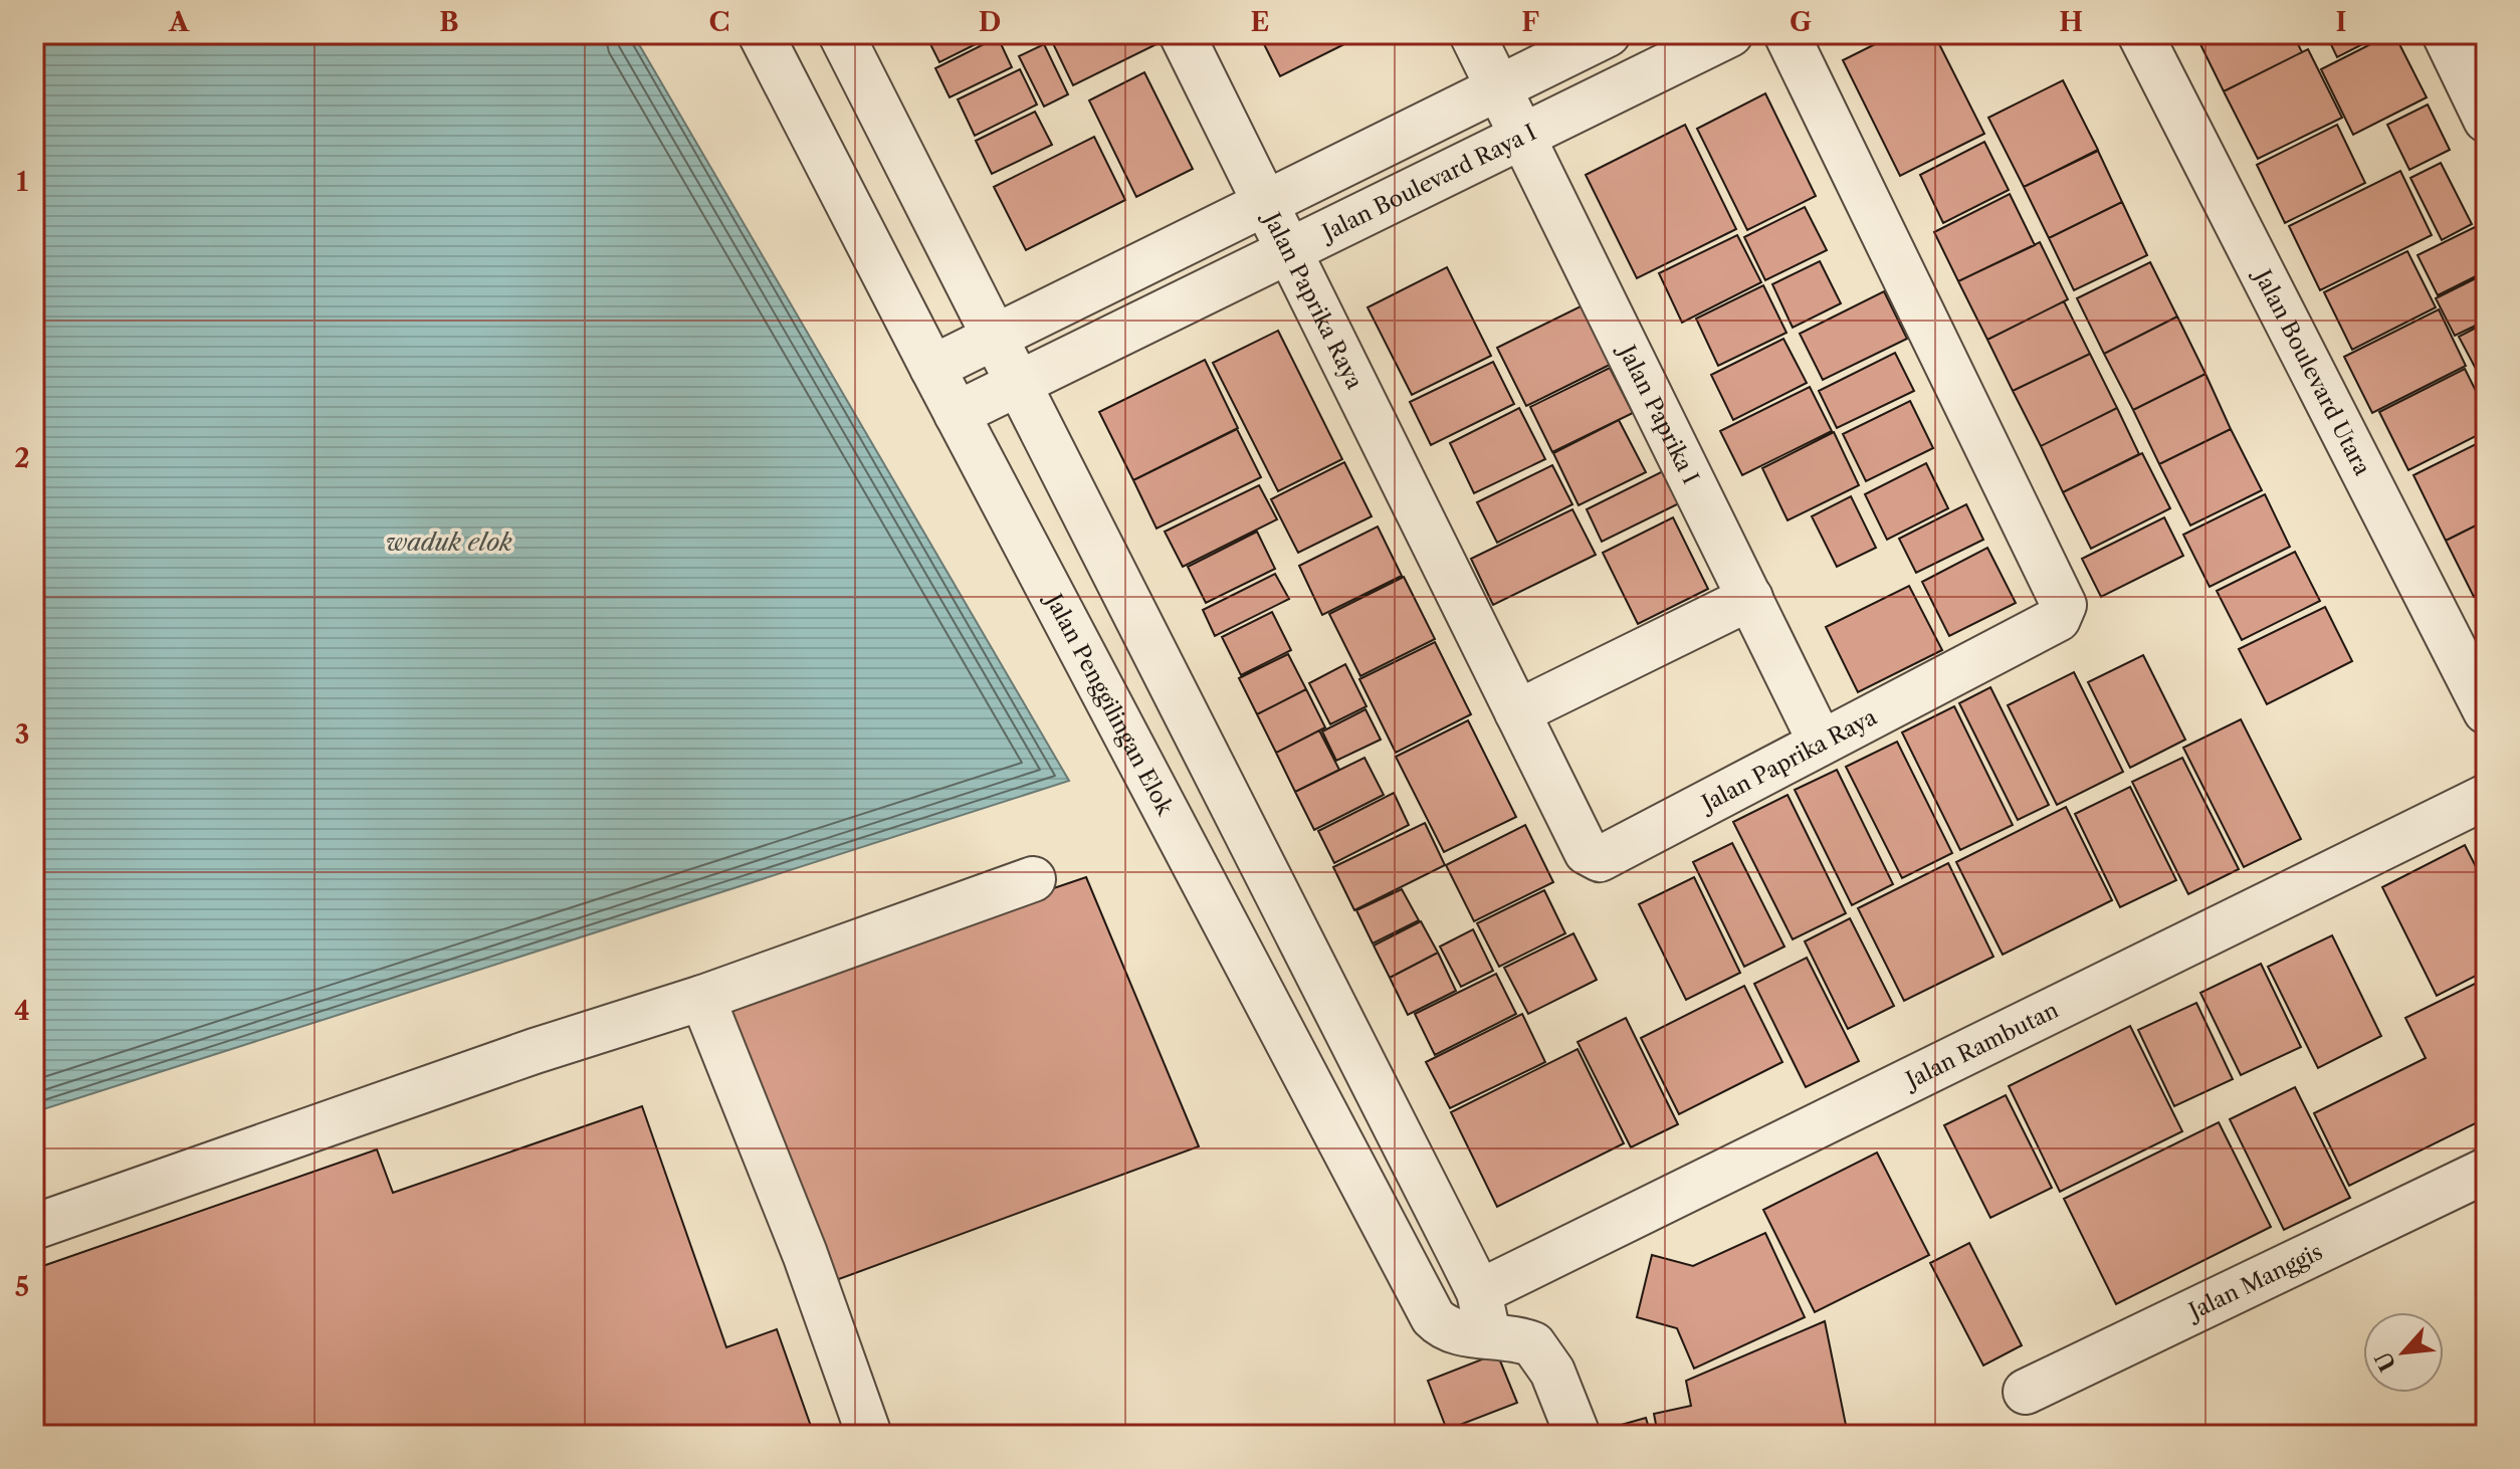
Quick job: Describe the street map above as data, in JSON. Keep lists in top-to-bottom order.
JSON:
{
  "streets": {
    "street": [
      "Jalan Boulevard Raya I",
      "Jalan Paprika Raya",
      "Jalan Boulevard Utara",
      "Jalan Paprika I",
      "Jalan Penggilingan Elok",
      "Jalan Rambutan",
      "Jalan Manggis"
    ]
  },
  "crossings": [
    ["Jalan Boulevard Raya I", "Jalan Paprika Raya"],
    ["Jalan Boulevard Raya I", "Jalan Paprika I"],
    ["Jalan Boulevard Raya I", "Jalan Penggilingan Elok"],
    ["Jalan Paprika Raya", "Jalan Paprika I"],
    ["Jalan Penggilingan Elok", "Jalan Rambutan"]
  ],
  "water": ["waduk elok"],
  "north": "bottom left",
  "grid": {
    "columns": [
      "A",
      "B",
      "C",
      "D",
      "E",
      "F",
      "G",
      "H",
      "I"
    ],
    "rows": [
      "1",
      "2",
      "3",
      "4",
      "5"
    ]
  }
}
